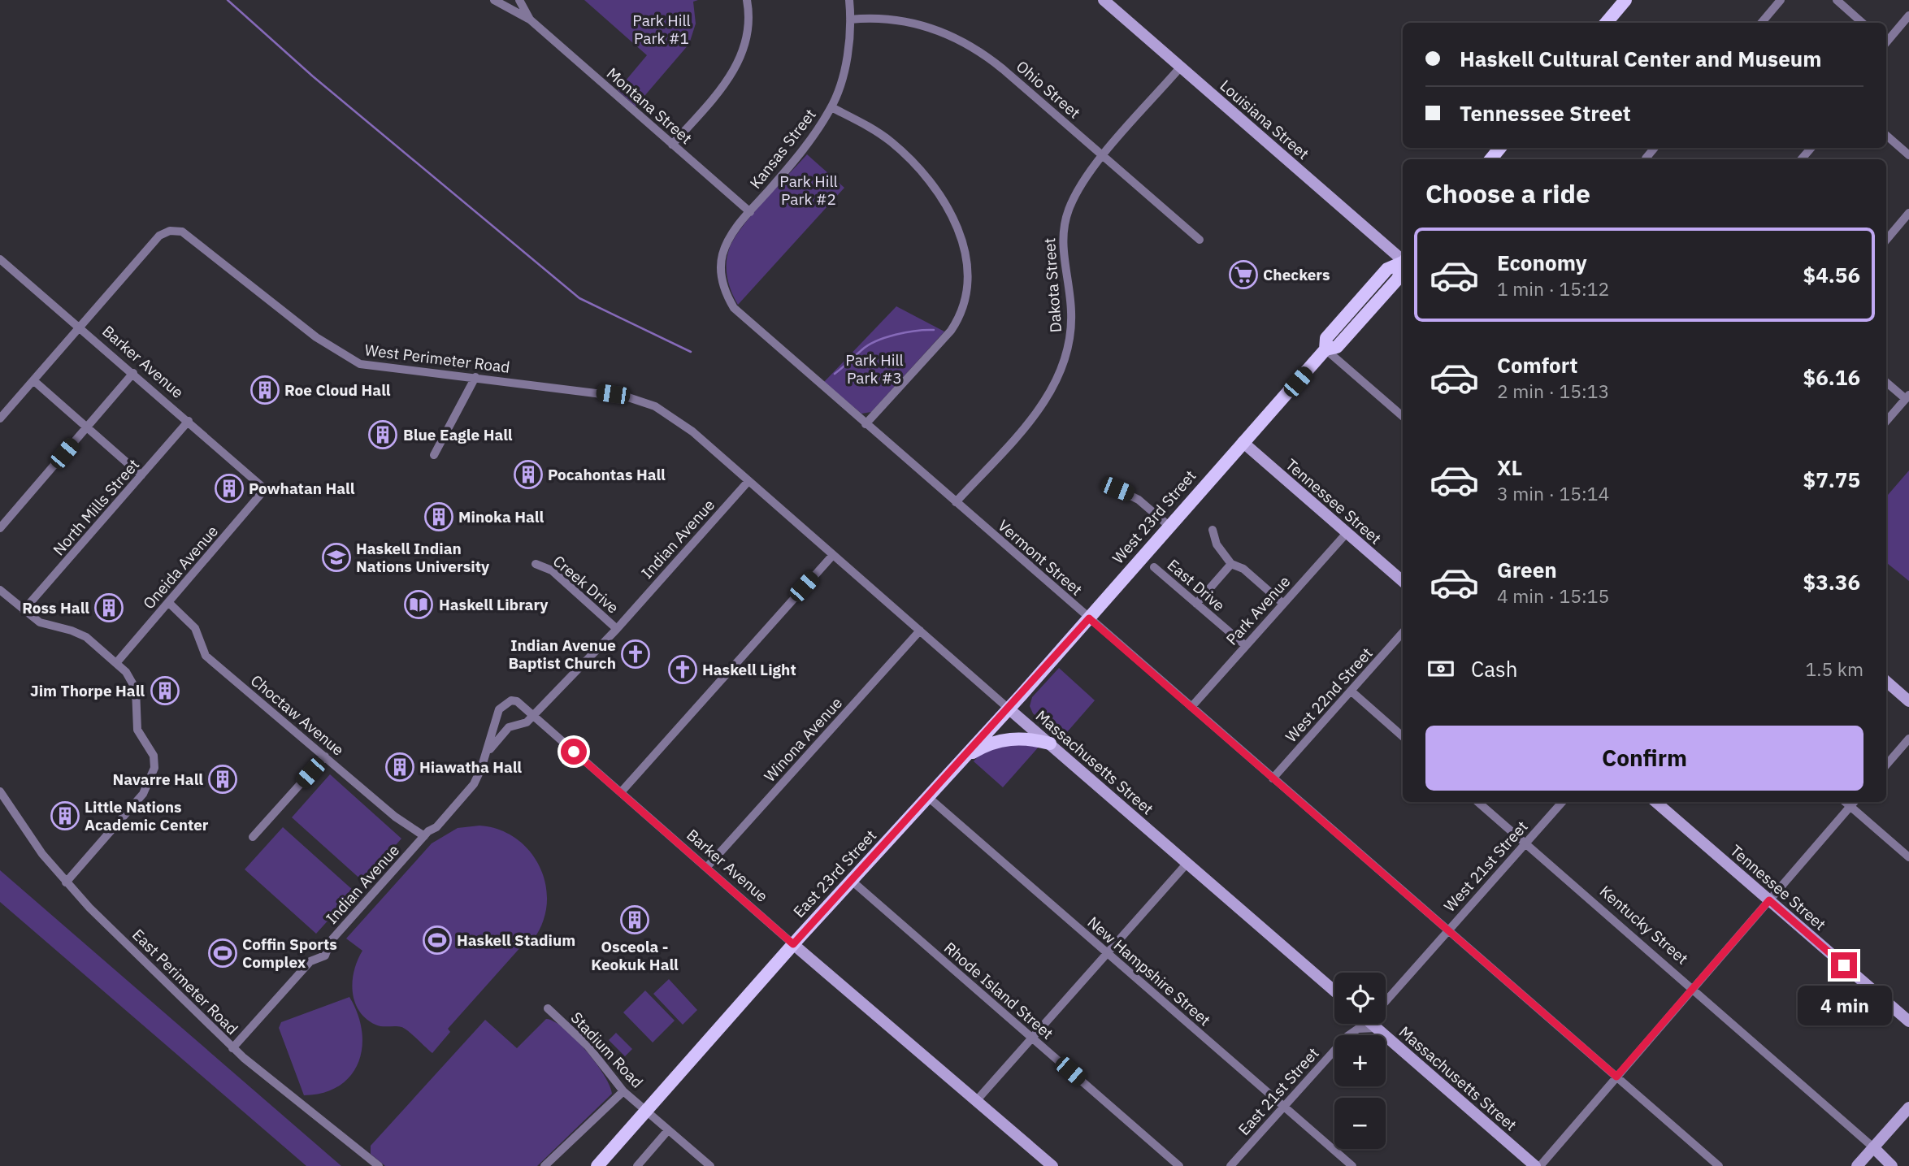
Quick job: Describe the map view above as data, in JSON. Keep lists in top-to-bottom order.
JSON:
{
  "streets": {
    "main road": [
      "Louisiana Street",
      "Barker Avenue",
      "Tennessee Street",
      "West 23rd Street",
      "Massachusetts Street",
      "East 23rd Street",
      "Kentucky Street"
    ],
    "street": [
      "Ohio Street",
      "Montana Street",
      "Kansas Street",
      "Dakota Street",
      "West Perimeter Road",
      "North Mills Street",
      "Indian Avenue",
      "Vermont Street",
      "Oneida Avenue",
      "Creek Drive",
      "East Drive",
      "Park Avenue",
      "West 22nd Street",
      "Choctaw Avenue",
      "Winona Avenue",
      "West 21st Street",
      "New Hampshire Street",
      "East Perimeter Road",
      "Rhode Island Street",
      "Stadium Road",
      "East 21st Street"
    ]
  },
  "crossings": [
    ["Ohio Street", "Kansas Street"],
    ["Ohio Street", "Dakota Street"],
    ["Montana Street", "Kansas Street"],
    ["Montana Street", "Vermont Street"],
    ["Louisiana Street", "Dakota Street"],
    ["Kansas Street", "Vermont Street"],
    ["Dakota Street", "Vermont Street"],
    ["West Perimeter Road", "Barker Avenue"],
    ["West Perimeter Road", "Indian Avenue"],
    ["West Perimeter Road", "Massachusetts Street"],
    ["Barker Avenue", "North Mills Street"],
    ["Barker Avenue", "Indian Avenue"],
    ["Barker Avenue", "Oneida Avenue"],
    ["Barker Avenue", "Winona Avenue"],
    ["Barker Avenue", "East 23rd Street"],
    ["Tennessee Street", "West 23rd Street"],
    ["Tennessee Street", "Park Avenue"],
    ["West 23rd Street", "Vermont Street"],
    ["West 23rd Street", "Massachusetts Street"],
    ["West 23rd Street", "East 23rd Street"],
    ["Indian Avenue", "Creek Drive"],
    ["Indian Avenue", "Choctaw Avenue"],
    ["Indian Avenue", "Massachusetts Street"],
    ["Indian Avenue", "East Perimeter Road"],
    ["Vermont Street", "Park Avenue"],
    ["Vermont Street", "West 22nd Street"],
    ["Vermont Street", "West 21st Street"],
    ["Oneida Avenue", "Choctaw Avenue"],
    ["East Drive", "Park Avenue"],
    ["Winona Avenue", "Massachusetts Street"],
    ["Massachusetts Street", "East 23rd Street"],
    ["West 21st Street", "Kentucky Street"],
    ["East 23rd Street", "New Hampshire Street"],
    ["East 23rd Street", "Rhode Island Street"],
    ["East 23rd Street", "Stadium Road"],
    ["New Hampshire Street", "East 21st Street"]
  ],
  "parks": ["Park Hill Park #1", "Park Hill Park #2", "Park Hill Park #3"],
  "places": {
    "supermarket": ["Checkers"],
    "building": [
      "Roe Cloud Hall",
      "Blue Eagle Hall",
      "Pocahontas Hall",
      "Powhatan Hall",
      "Minoka Hall",
      "Ross Hall",
      "Jim Thorpe Hall",
      "Hiawatha Hall",
      "Navarre Hall",
      "Little Nations Academic Center",
      "Osceola - Keokuk Hall"
    ],
    "school or university": ["Haskell Indian Nations University"],
    "library": ["Haskell Library"],
    "church": ["Indian Avenue Baptist Church", "Haskell Light"],
    "sports": ["Haskell Stadium", "Coffin Sports Complex"]
  },
  "page": {
    "banner": ["Haskell Cultural Center and Museum", "Tennessee Street"],
    "heading": "Choose a ride",
    "list": [
      {
        "name": "Economy",
        "note": "1 min · 15:12",
        "value": "$4.56"
      },
      {
        "name": "Comfort",
        "note": "2 min · 15:13",
        "value": "$6.16"
      },
      {
        "name": "XL",
        "note": "3 min · 15:14",
        "value": "$7.75"
      },
      {
        "name": "Green",
        "note": "4 min · 15:15",
        "value": "$3.36"
      }
    ],
    "pay": ["Cash", "1.5 km"],
    "buttons": "Confirm",
    "map_buttons": ["+", "−"],
    "bubble": "4 min"
  }
}
